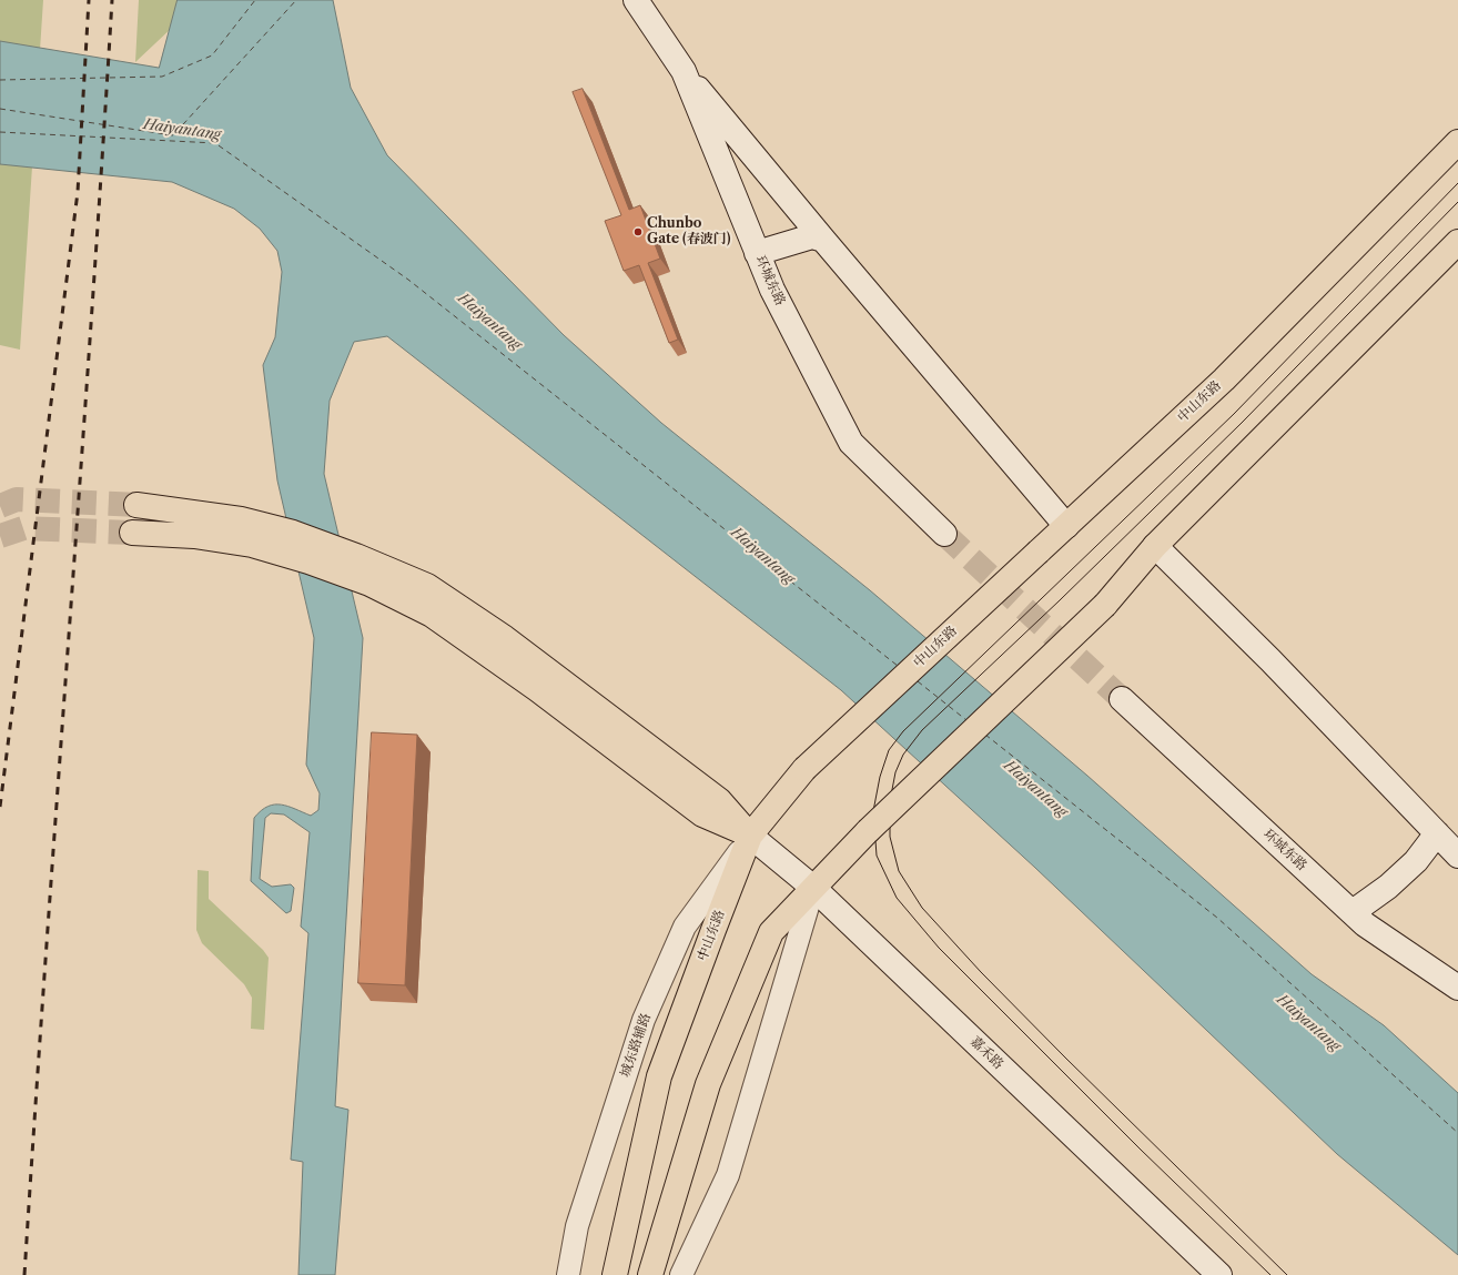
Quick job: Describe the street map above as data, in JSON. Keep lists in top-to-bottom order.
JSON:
{
  "streets": {
    "main road": ["中山东路"],
    "street": ["环城东路", "城东路辅路", "嘉禾路"]
  },
  "crossings": [
    ["中山东路", "城东路辅路"],
    ["中山东路", "嘉禾路"],
    ["城东路辅路", "嘉禾路"]
  ],
  "water": ["Haiyantang"],
  "places": ["Chunbo Gate (春波门)"]
}
